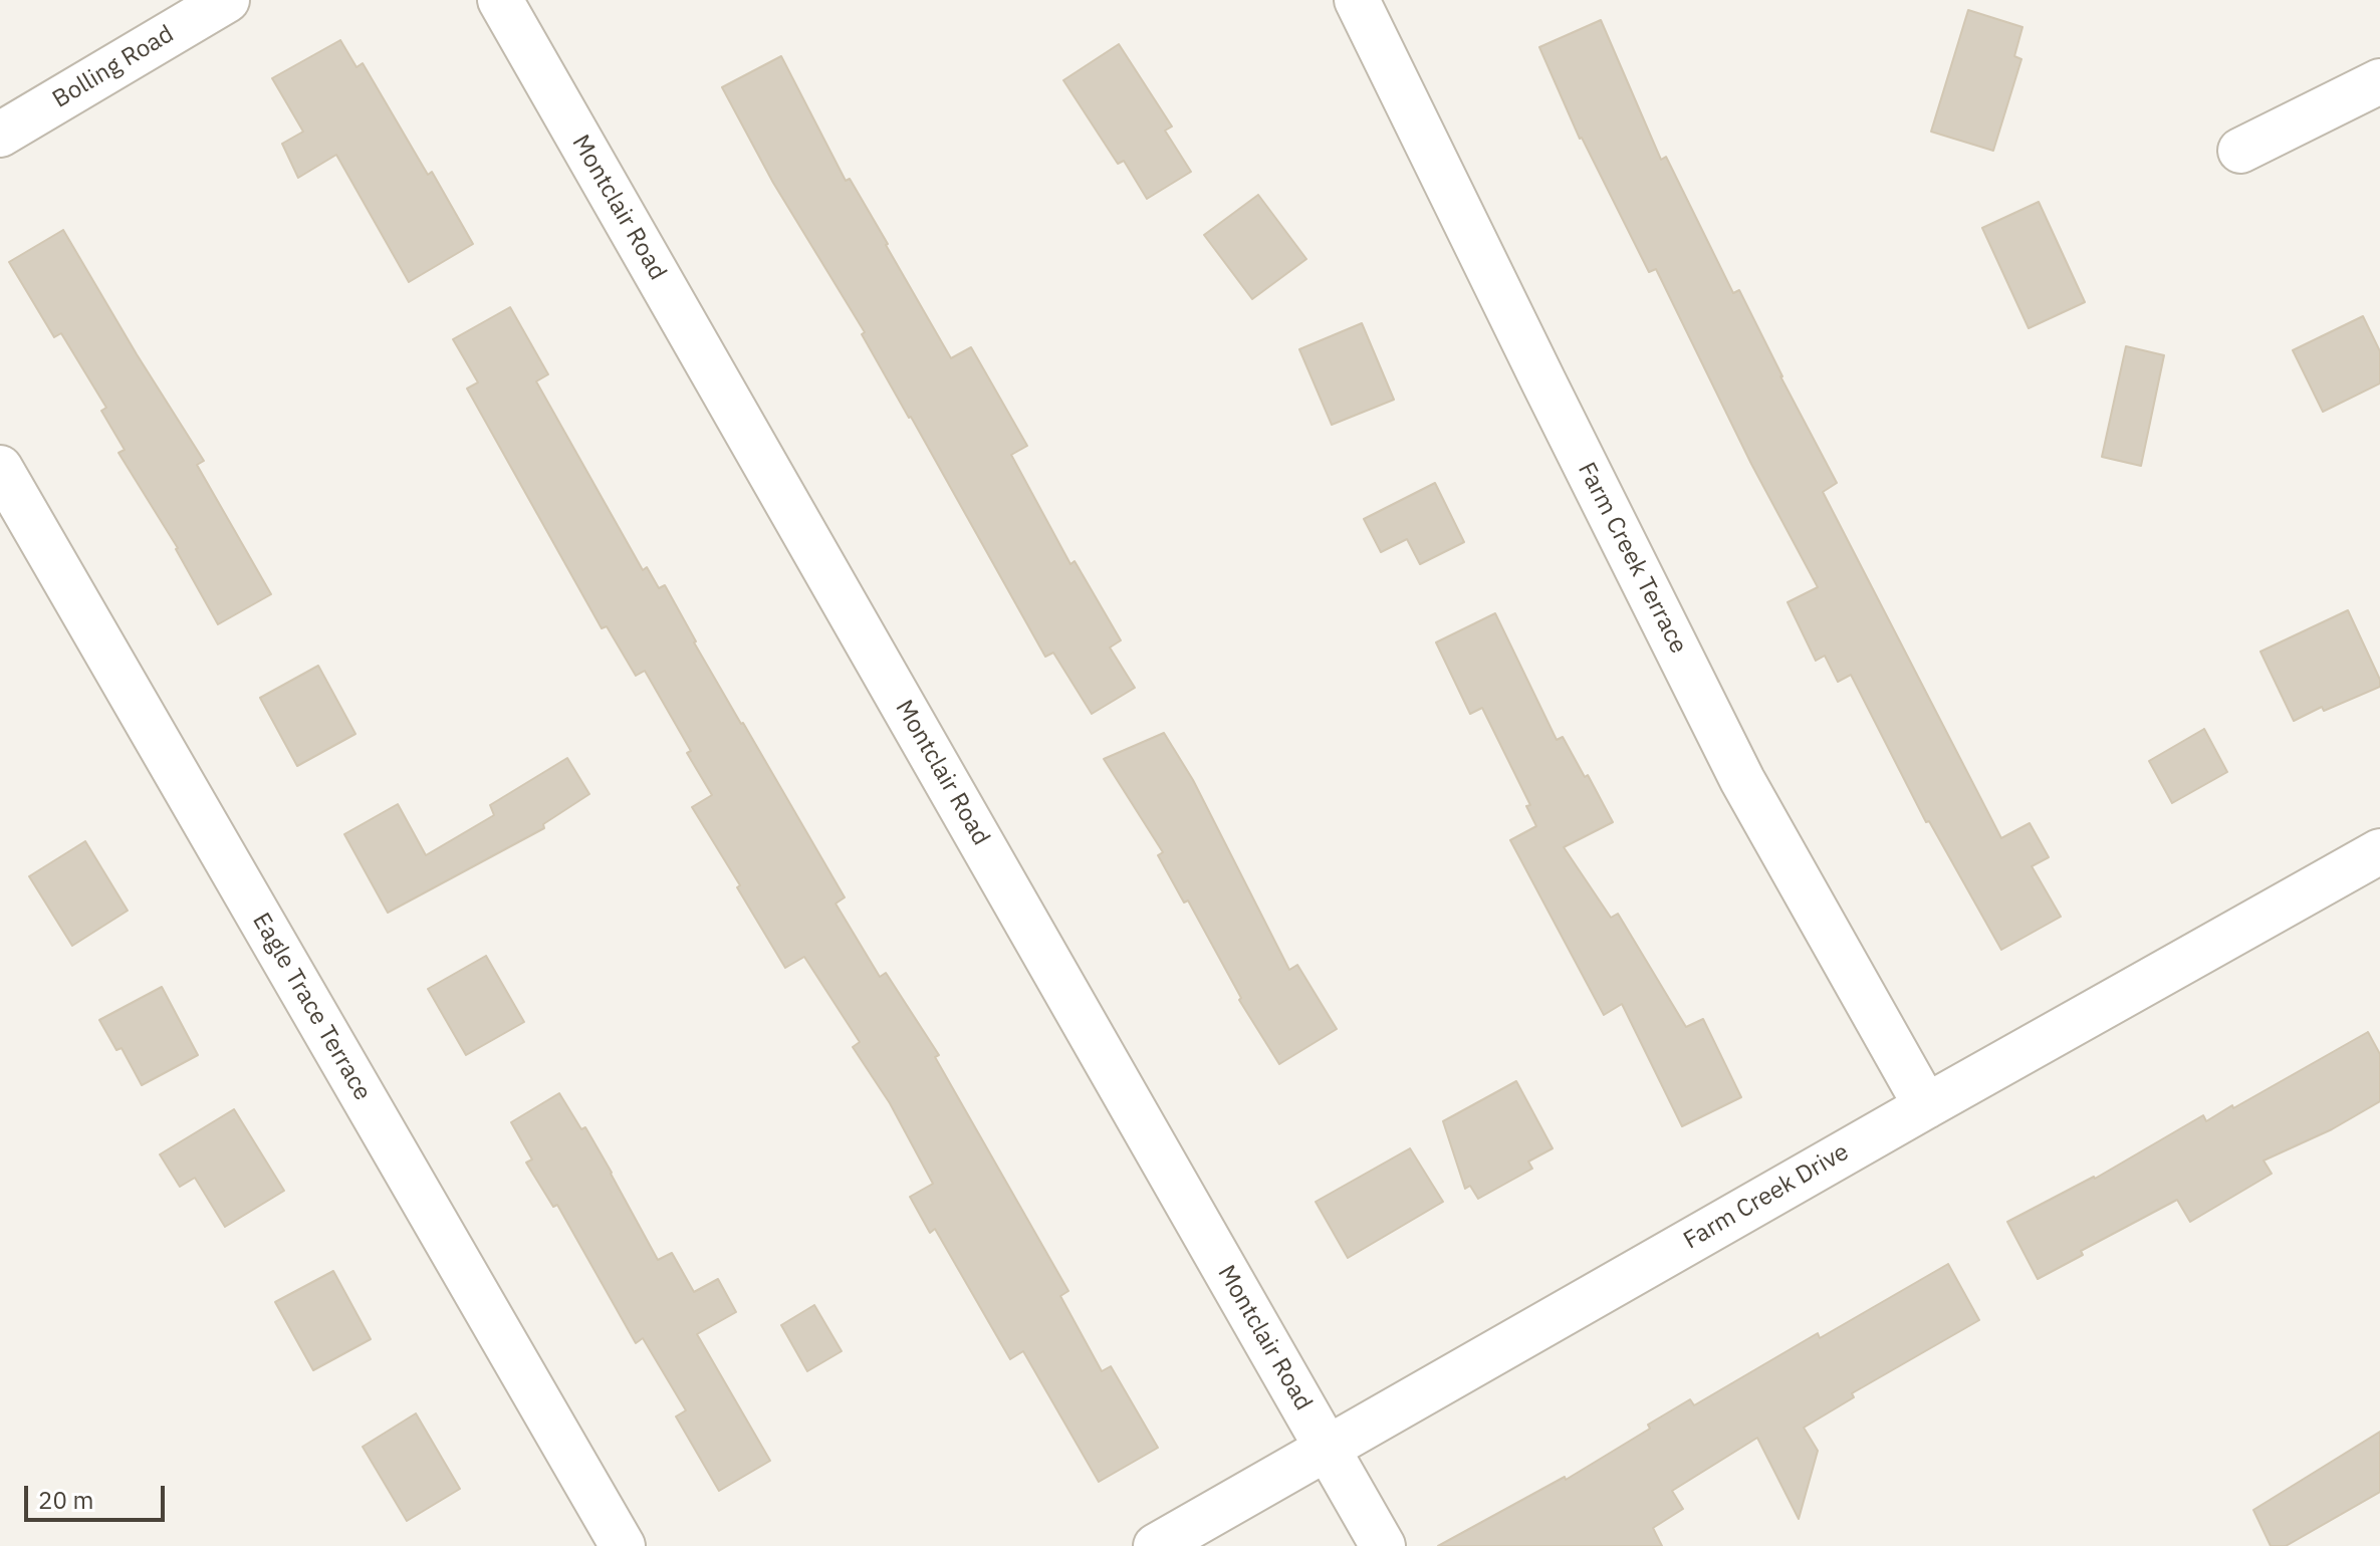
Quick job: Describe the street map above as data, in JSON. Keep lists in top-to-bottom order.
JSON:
{
  "streets": {
    "street": [
      "Bolling Road",
      "Montclair Road",
      "Farm Creek Terrace",
      "Eagle Trace Terrace",
      "Farm Creek Drive"
    ]
  },
  "crossings": [
    ["Montclair Road", "Farm Creek Drive"],
    ["Farm Creek Terrace", "Farm Creek Drive"]
  ],
  "scale_bar": "20 m"
}
